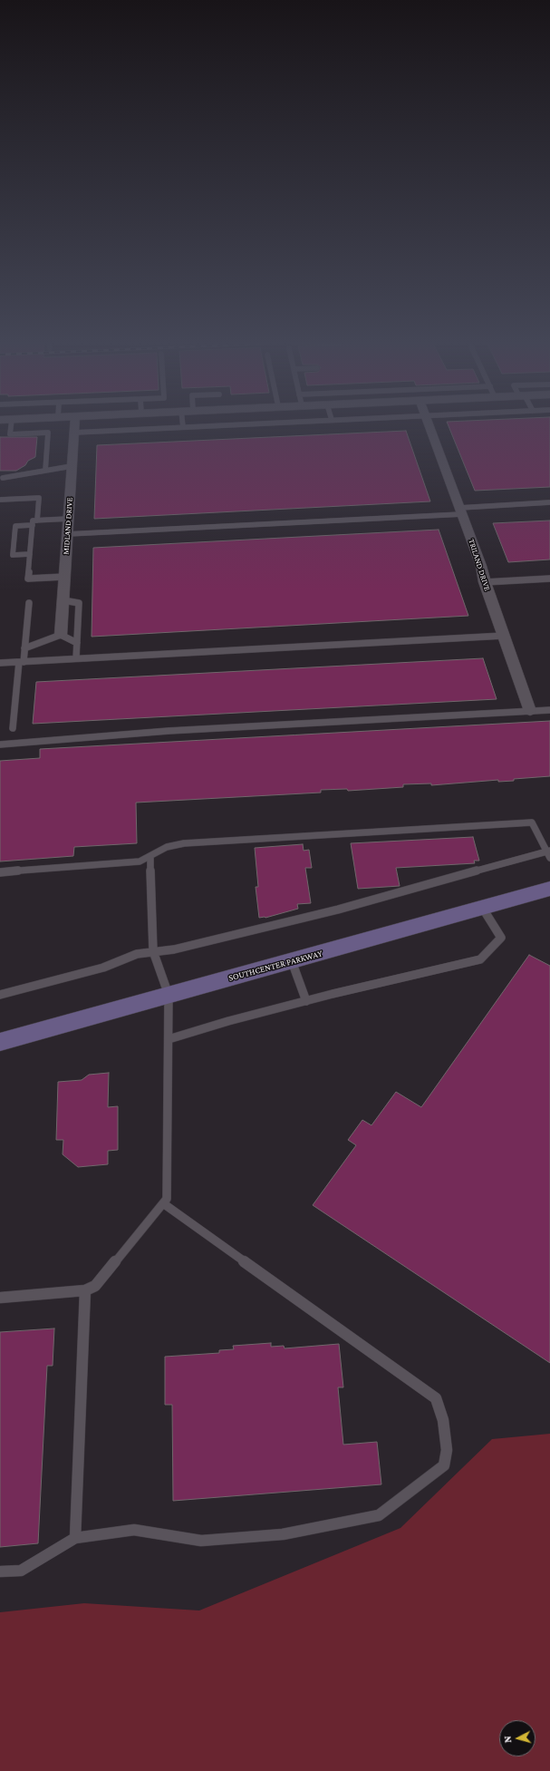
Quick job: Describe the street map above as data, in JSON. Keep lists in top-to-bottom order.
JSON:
{
  "streets": {
    "main road": ["SOUTHCENTER PARKWAY"],
    "street": ["MIDLAND DRIVE", "TRILAND DRIVE"]
  },
  "north": "left"
}
